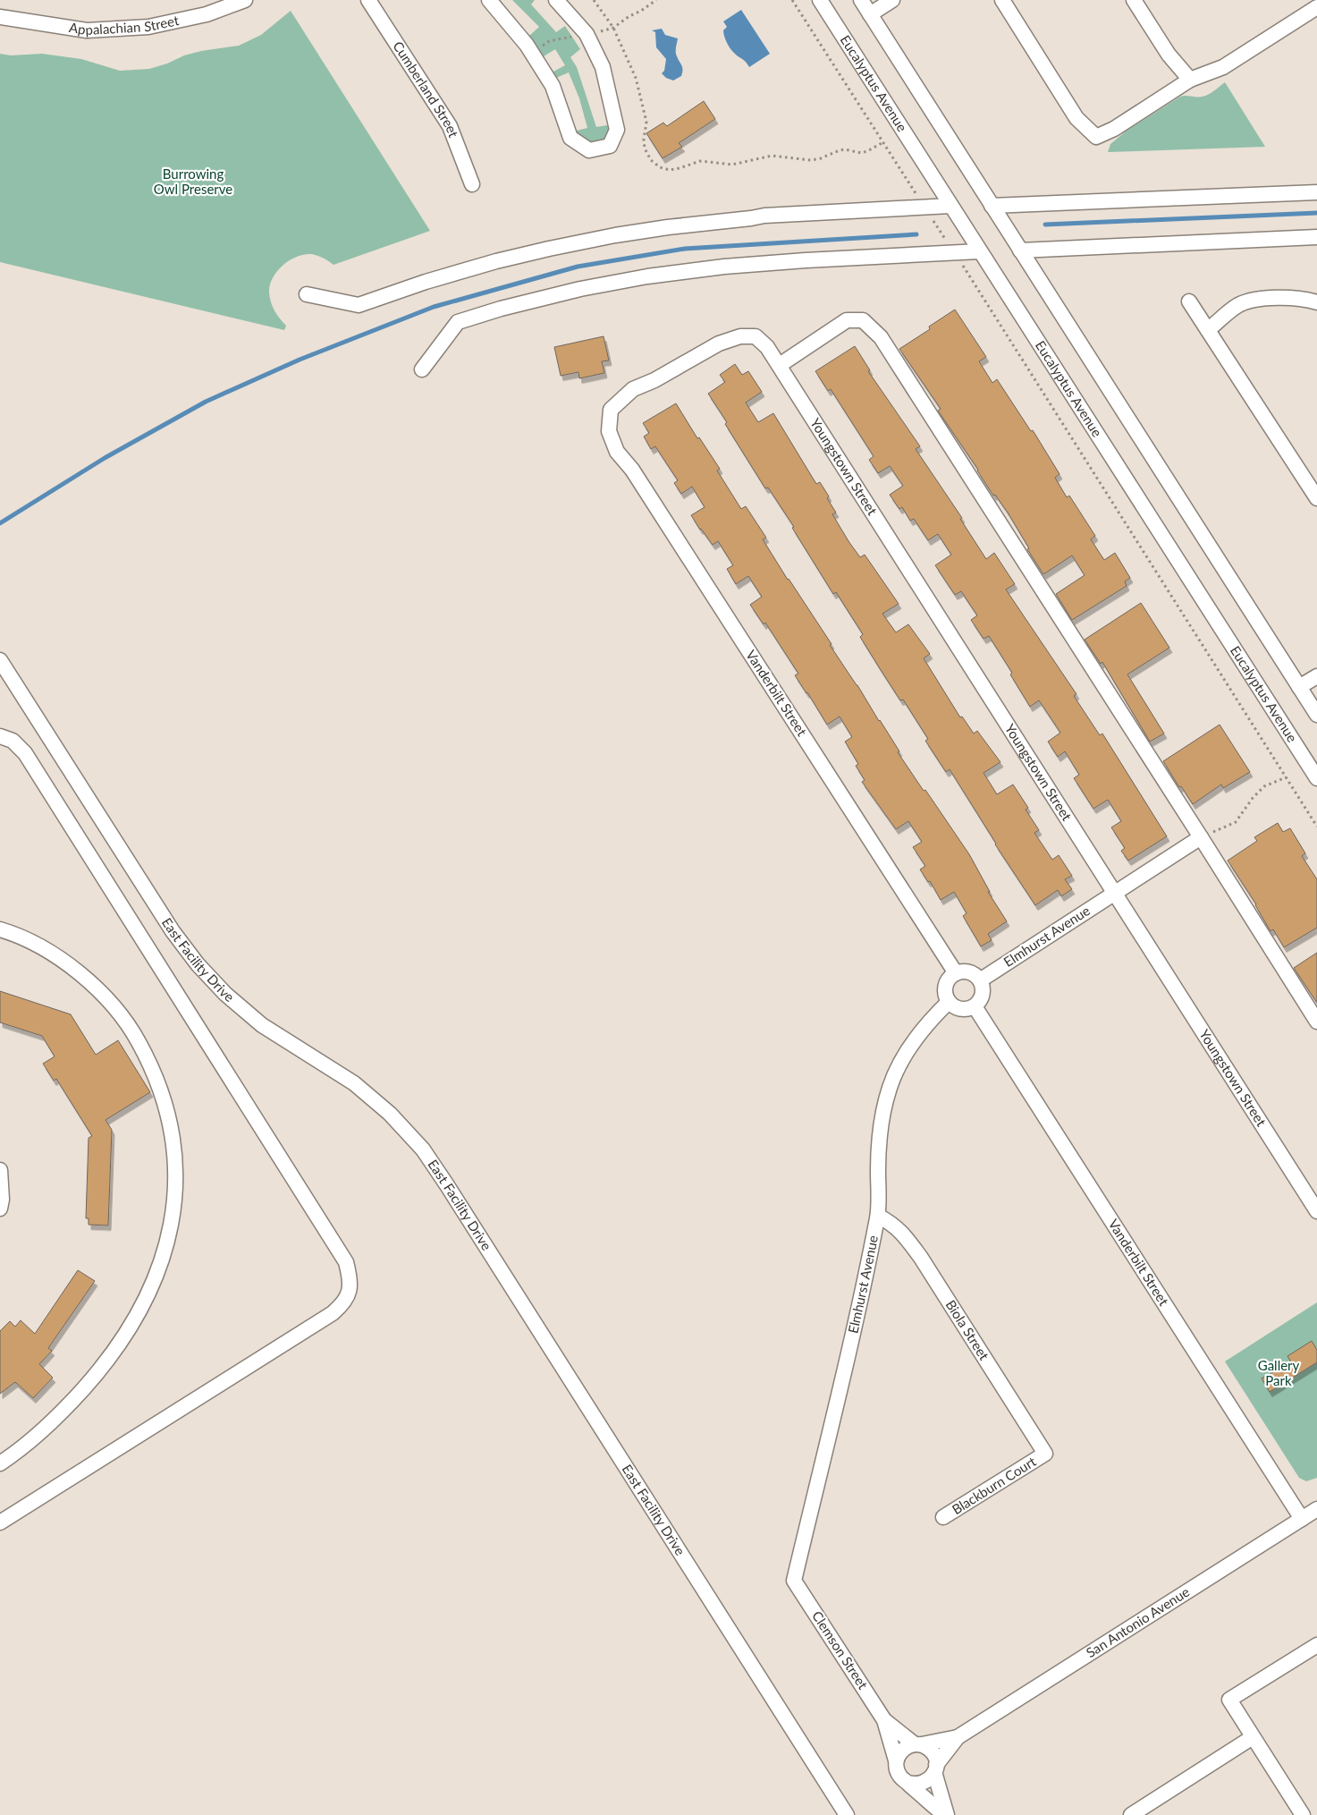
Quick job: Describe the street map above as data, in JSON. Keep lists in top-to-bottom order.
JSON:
{
  "streets": {
    "street": [
      "Appalachian Street",
      "Eucalyptus Avenue",
      "Cumberland Street",
      "Youngstown Street",
      "Vanderbilt Street",
      "Elmhurst Avenue",
      "East Facility Drive",
      "Biola Street",
      "Blackburn Court",
      "San Antonio Avenue",
      "Clemson Street"
    ]
  },
  "crossings": [
    ["Youngstown Street", "Vanderbilt Street"],
    ["Youngstown Street", "Elmhurst Avenue"],
    ["Vanderbilt Street", "Elmhurst Avenue"],
    ["Vanderbilt Street", "San Antonio Avenue"],
    ["Elmhurst Avenue", "Biola Street"],
    ["Elmhurst Avenue", "Clemson Street"],
    ["Biola Street", "Blackburn Court"],
    ["San Antonio Avenue", "Clemson Street"]
  ],
  "parks": ["Burrowing Owl Preserve", "Gallery Park"]
}
